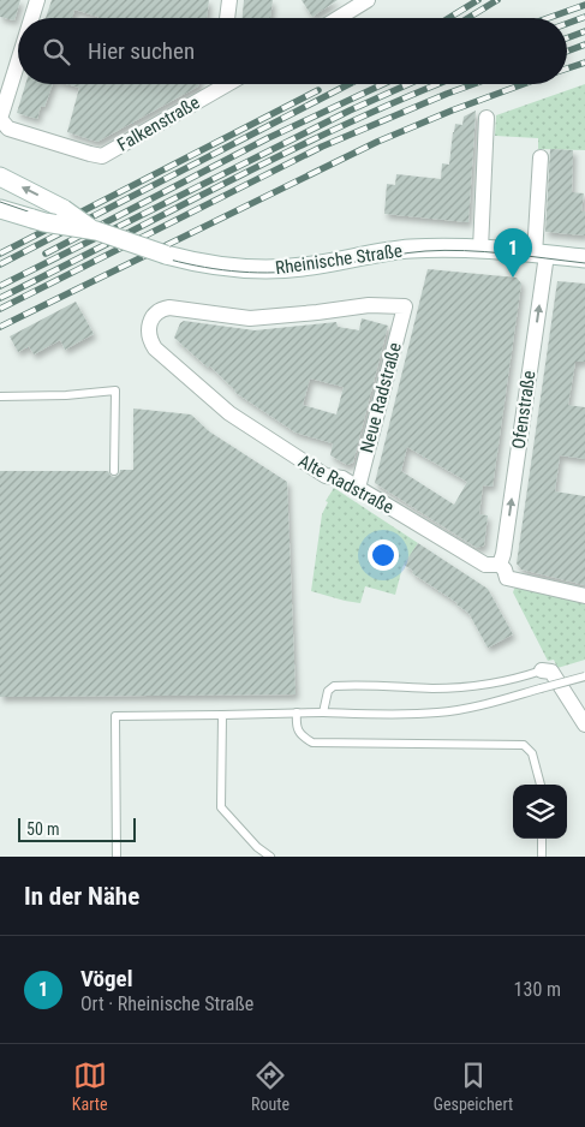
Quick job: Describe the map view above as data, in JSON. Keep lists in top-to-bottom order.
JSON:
{
  "streets": {
    "main road": ["Rheinische Straße"],
    "street": [
      "Falkenstraße",
      "Neue Radstraße",
      "Ofenstraße",
      "Alte Radstraße"
    ]
  },
  "crossings": [
    ["Rheinische Straße", "Ofenstraße"],
    ["Neue Radstraße", "Alte Radstraße"],
    ["Ofenstraße", "Alte Radstraße"]
  ],
  "one_way": ["Ofenstraße"],
  "scale_bar": "50 m",
  "page": {
    "search": "Hier suchen",
    "pins": "1",
    "scale": "50 m",
    "heading": "In der Nähe",
    "list": [
      {
        "mark": "1",
        "name": "Vögel",
        "note": "Ort · Rheinische Straße",
        "value": "130 m"
      }
    ],
    "nav": ["Karte", "Route", "Gespeichert"]
  }
}
